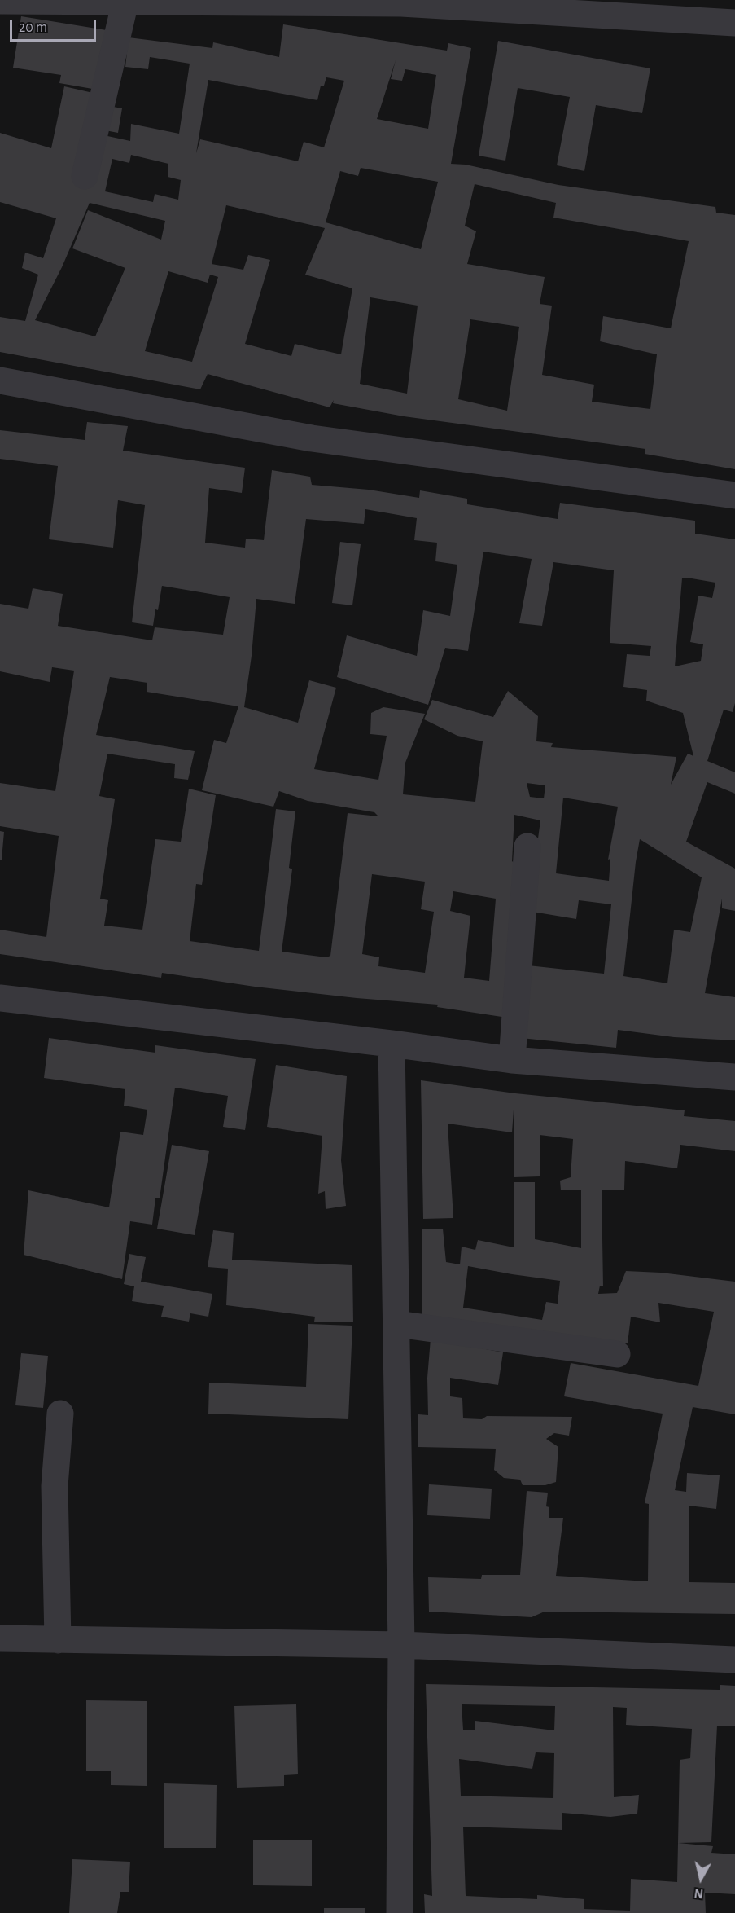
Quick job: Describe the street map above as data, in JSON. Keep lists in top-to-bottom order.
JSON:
{
  "scale_bar": "20 m",
  "north": "bottom"
}
